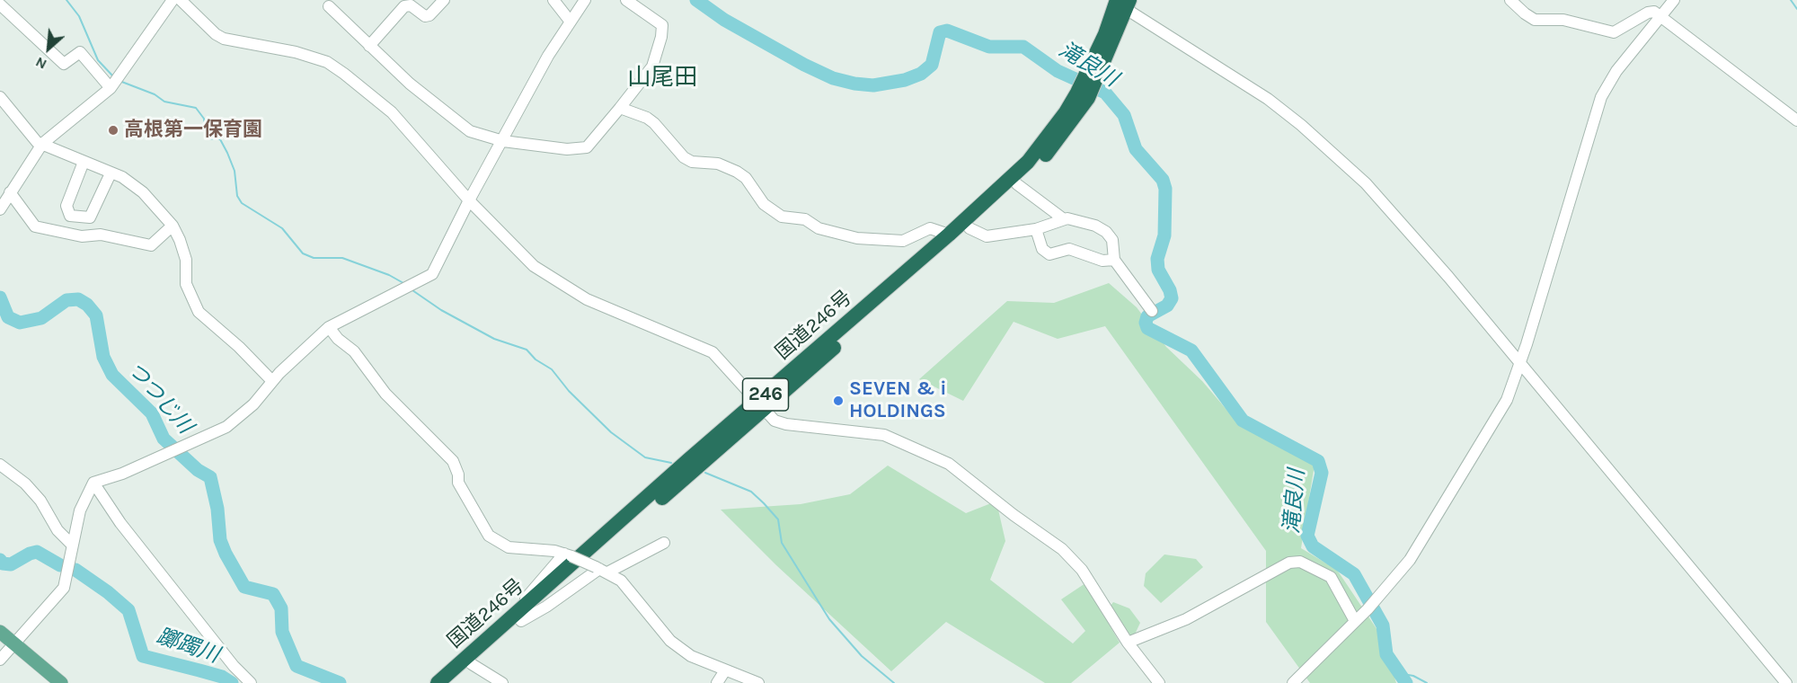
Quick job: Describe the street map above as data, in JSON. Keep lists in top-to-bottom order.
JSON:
{
  "streets": {
    "highway": ["国道246号", "246"]
  },
  "districts": ["山尾田"],
  "water": ["滝良川", "つつじ川", "躑躅川"],
  "places": ["高根第一保育園", "SEVEN & i HOLDINGS"],
  "north": "bottom left"
}
